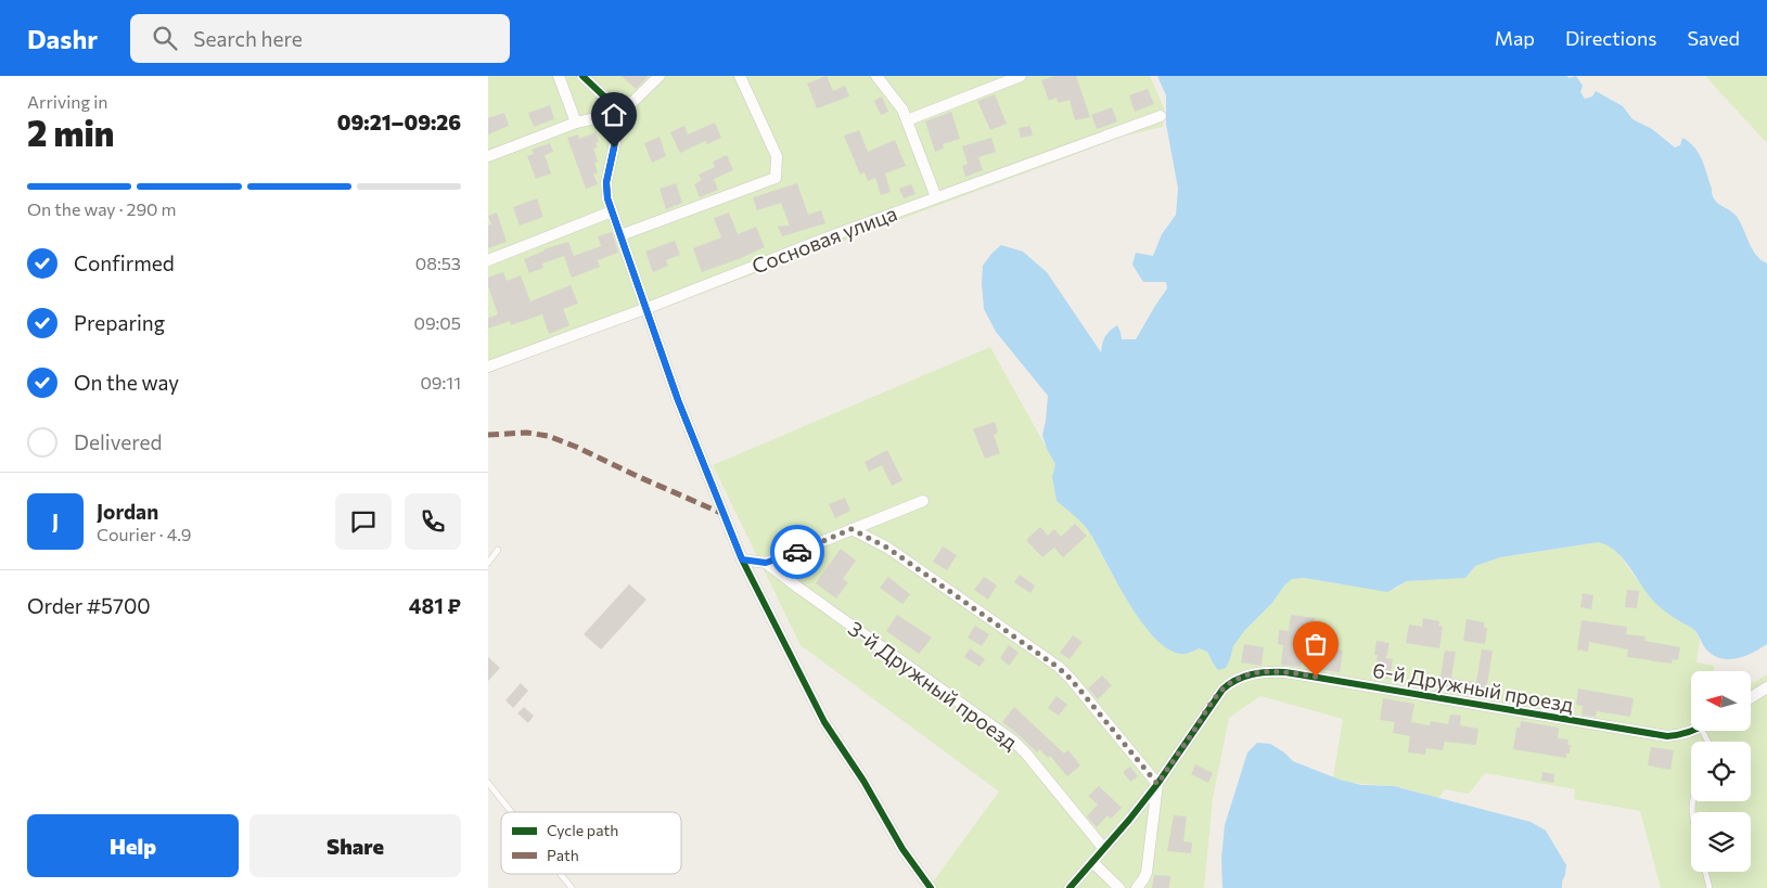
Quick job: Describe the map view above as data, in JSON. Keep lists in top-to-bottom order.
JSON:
{
  "streets": {
    "street": ["Сосновая улица", "3-й Дружный проезд", "6-й Дружный проезд"]
  },
  "legend": ["Cycle path", "Path"],
  "north": "left",
  "page": {
    "header": "Dashr",
    "search": "Search here",
    "nav": ["Map", "Directions", "Saved"],
    "heading": ["2 min", "Arriving in", "09:21–09:26"],
    "panel": [
      "Jordan",
      "Courier · 4.9",
      "Order #5700",
      "481 ₽"
    ],
    "bar": "On the way · 290 m",
    "list": [
      ["Confirmed", "08:53"],
      ["Preparing", "09:05"],
      ["On the way", "09:11"],
      "Delivered"
    ],
    "round": "J",
    "buttons": ["Help", "Share"]
  }
}
